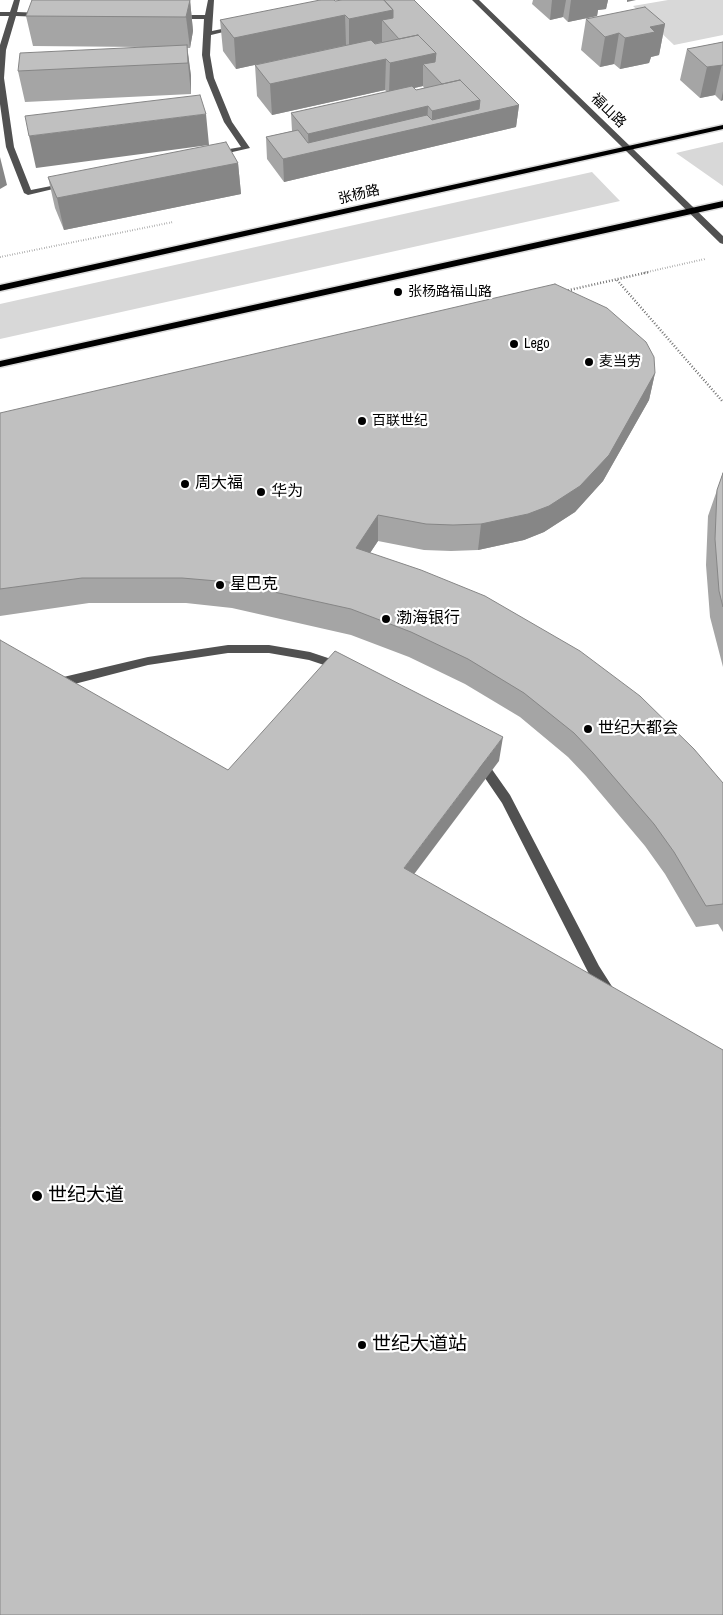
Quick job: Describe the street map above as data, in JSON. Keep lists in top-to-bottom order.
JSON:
{
  "streets": {
    "main road": ["张杨路"],
    "street": ["福山路"]
  },
  "crossings": [
    ["福山路", "张杨路"]
  ],
  "places": [
    "张杨路福山路",
    "Lego",
    "麦当劳",
    "百联世纪",
    "周大福",
    "华为",
    "星巴克",
    "渤海银行",
    "世纪大都会",
    "世纪大道",
    "世纪大道站"
  ]
}
